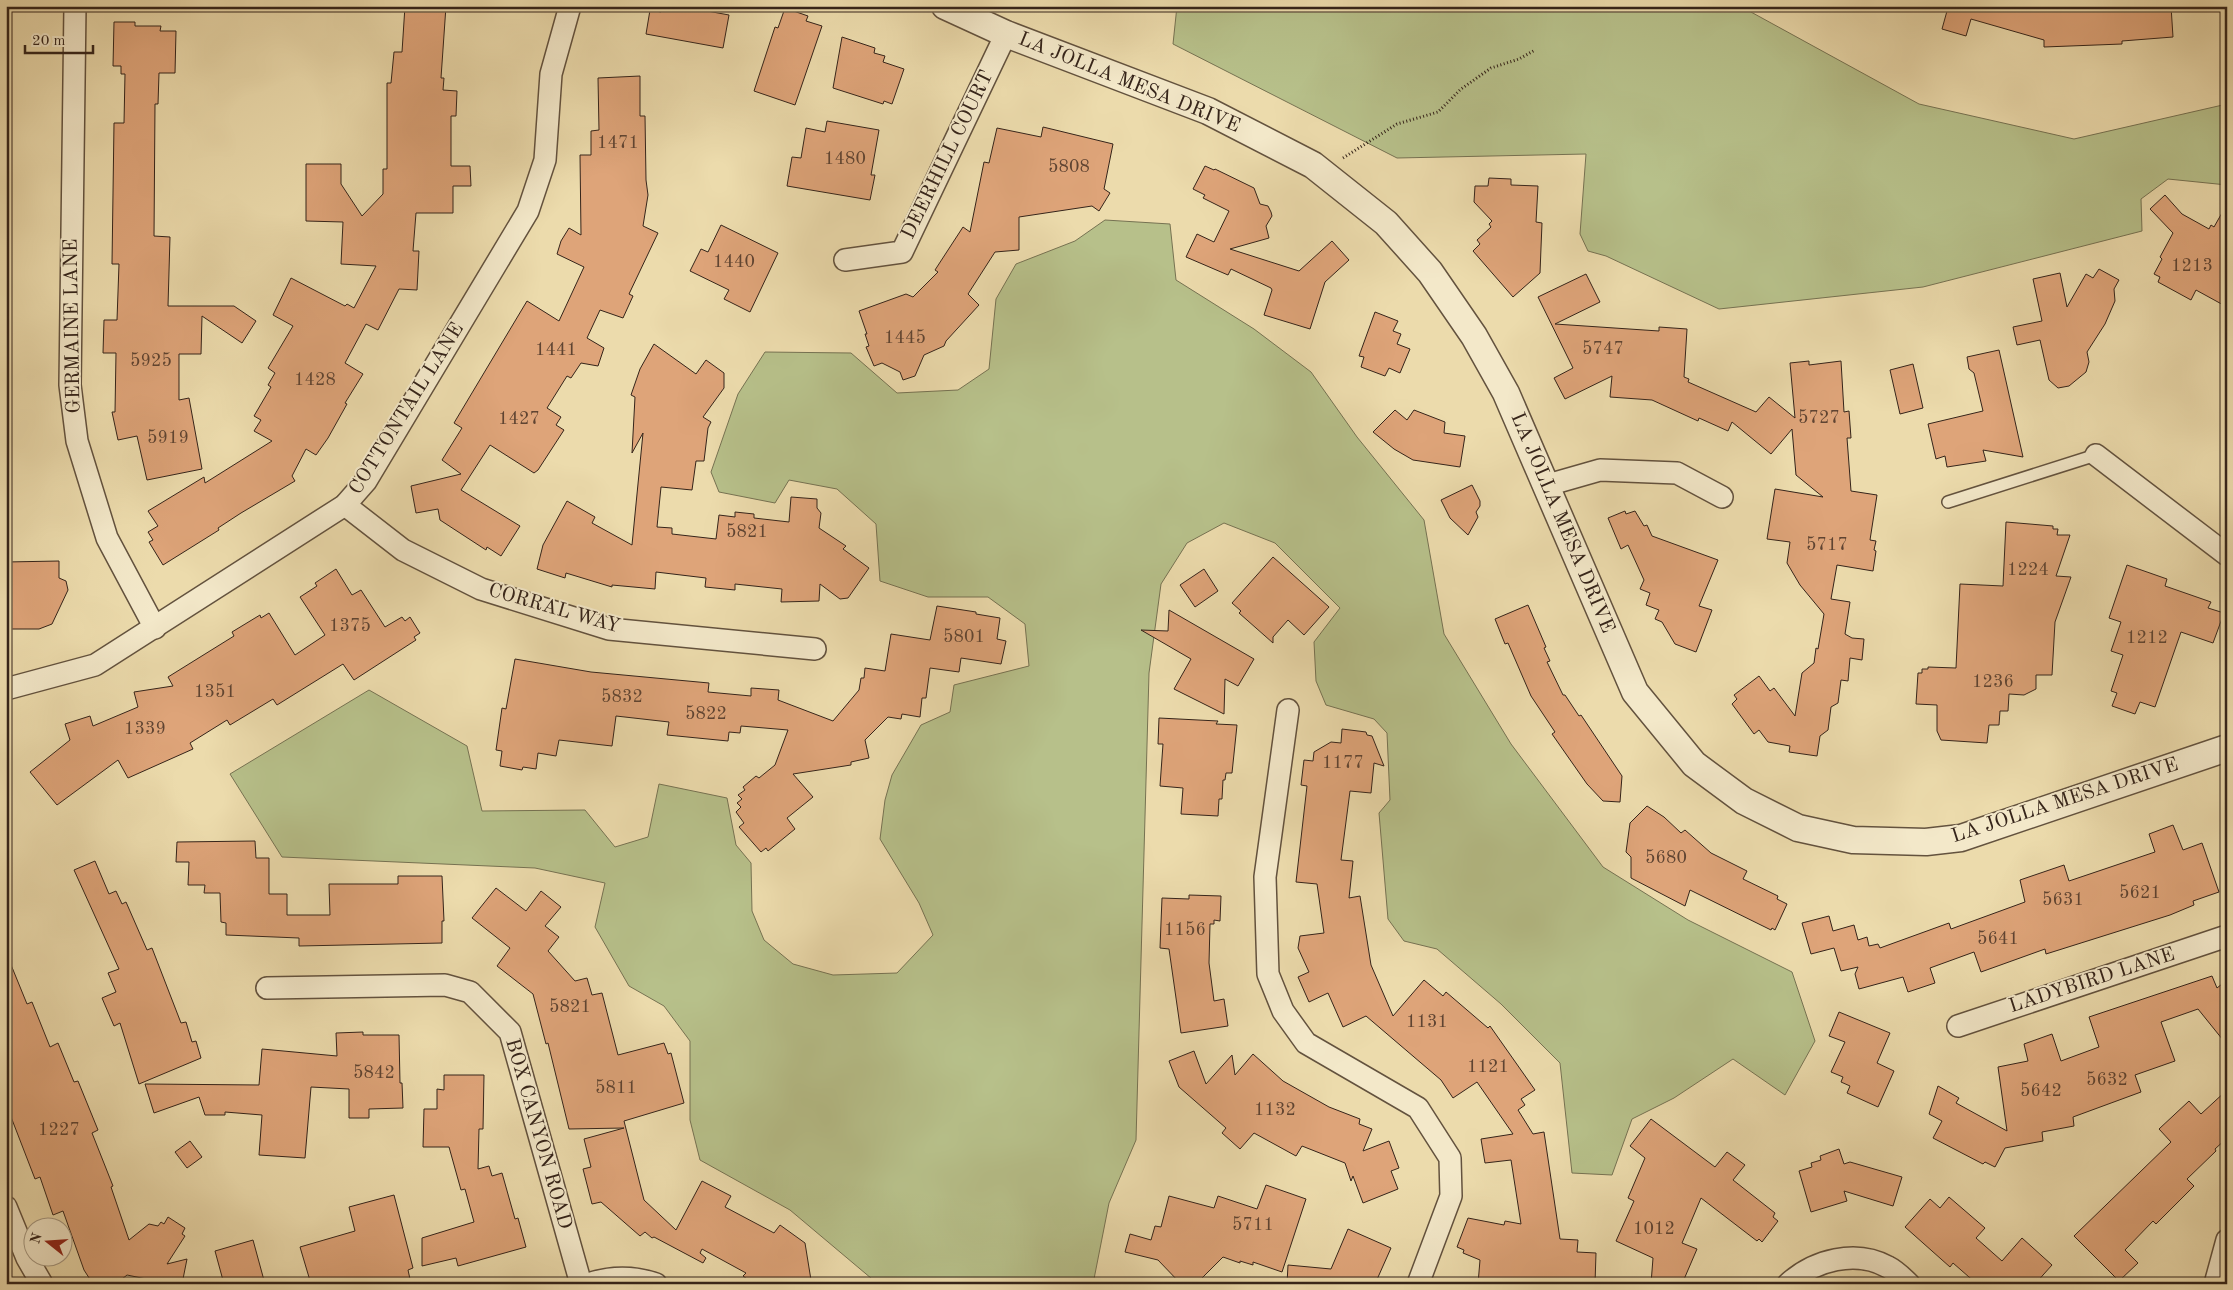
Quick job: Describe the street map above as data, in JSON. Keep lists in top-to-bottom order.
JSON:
{
  "streets": {
    "street": [
      "LA JOLLA MESA DRIVE",
      "DEERHILL COURT",
      "GERMAINE LANE",
      "COTTONTAIL LANE",
      "CORRAL WAY",
      "LADYBIRD LANE",
      "BOX CANYON ROAD"
    ]
  },
  "crossings": [
    ["LA JOLLA MESA DRIVE", "DEERHILL COURT"],
    ["GERMAINE LANE", "COTTONTAIL LANE"],
    ["COTTONTAIL LANE", "CORRAL WAY"]
  ],
  "house_numbers": [
    "1471",
    "1480",
    "5808",
    "1440",
    "1213",
    "1445",
    "5747",
    "1441",
    "5925",
    "1428",
    "5727",
    "1427",
    "5919",
    "5821",
    "5717",
    "1224",
    "1375",
    "5801",
    "1212",
    "1236",
    "1351",
    "5832",
    "5822",
    "1339",
    "1177",
    "5680",
    "5621",
    "5631",
    "1156",
    "5641",
    "5821",
    "1131",
    "1121",
    "5842",
    "5632",
    "5811",
    "5642",
    "1132",
    "1227",
    "5711",
    "1012"
  ],
  "scale_bar": "20 m",
  "north": "left"
}
